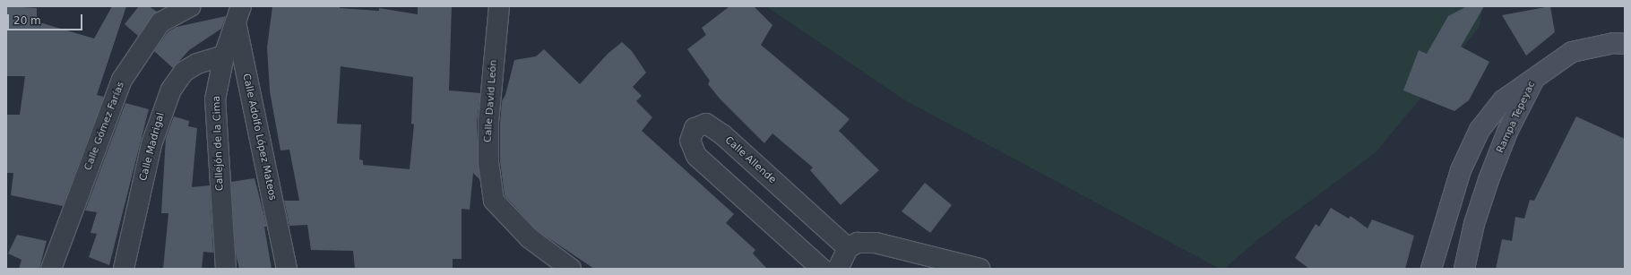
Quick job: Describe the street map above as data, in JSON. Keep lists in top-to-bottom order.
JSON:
{
  "streets": {
    "main road": ["Rampa Tepeyac"],
    "street": [
      "Calle David León",
      "Calle Gómez Farías",
      "Calle Adolfo López Mateos",
      "Callejón de la Cima",
      "Calle Madrigal",
      "Calle Allende"
    ]
  },
  "crossings": [
    ["Calle Adolfo López Mateos", "Callejón de la Cima"],
    ["Callejón de la Cima", "Calle Madrigal"]
  ],
  "scale_bar": "20 m"
}
